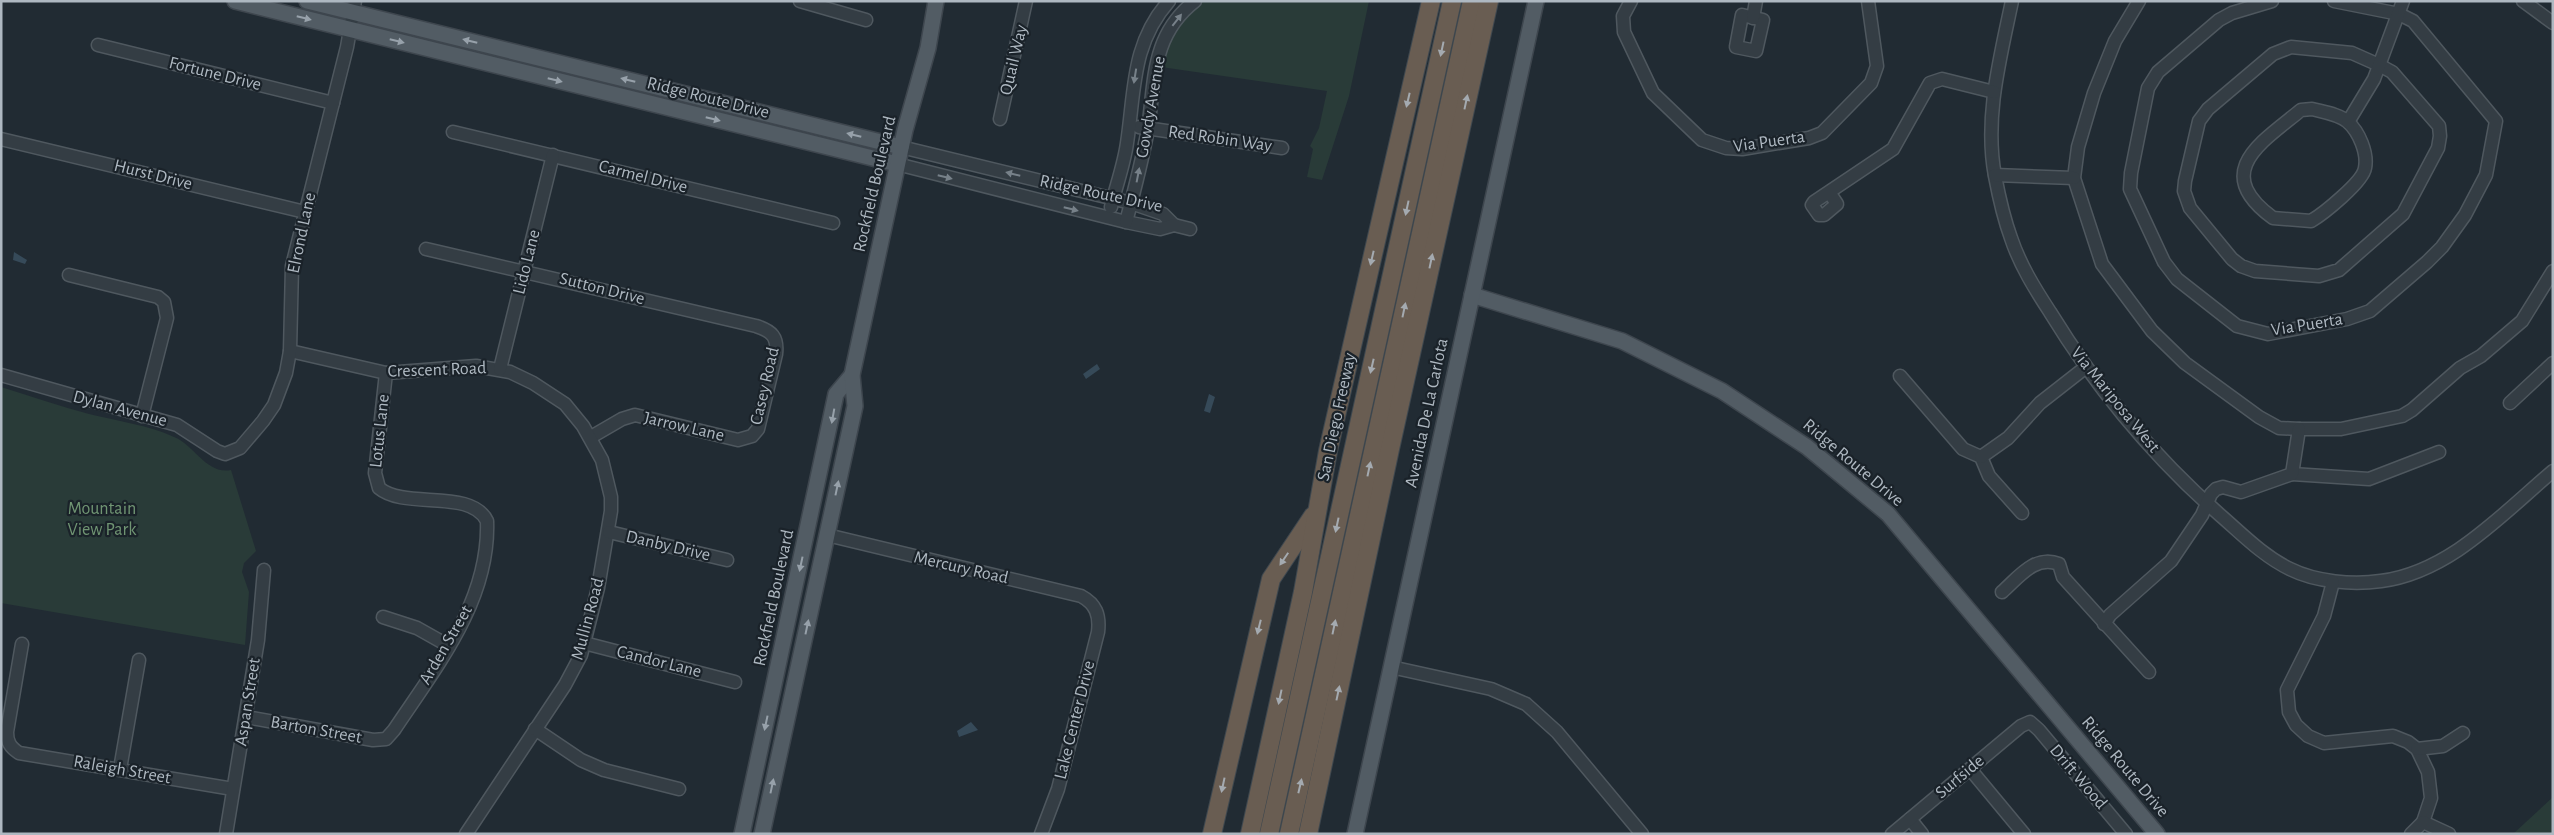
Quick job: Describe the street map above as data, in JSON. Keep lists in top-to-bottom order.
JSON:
{
  "streets": {
    "highway": ["San Diego Freeway"],
    "main road": ["Ridge Route Drive", "Rockfield Boulevard", "Avenida De La Carlota"],
    "street": [
      "Quail Way",
      "Fortune Drive",
      "Gowdy Avenue",
      "Red Robin Way",
      "Via Puerta",
      "Hurst Drive",
      "Carmel Drive",
      "Elrond Lane",
      "Lido Lane",
      "Sutton Drive",
      "Crescent Road",
      "Casey Road",
      "Via Mariposa West",
      "Dylan Avenue",
      "Jarrow Lane",
      "Lotus Lane",
      "Danby Drive",
      "Mercury Road",
      "Mullin Road",
      "Arden Street",
      "Candor Lane",
      "Aspan Street",
      "Lake Center Drive",
      "Barton Street",
      "Raleigh Street",
      "Surfside",
      "Drift Wood"
    ]
  },
  "crossings": [
    ["Fortune Drive", "Elrond Lane"],
    ["Ridge Route Drive", "Gowdy Avenue"],
    ["Ridge Route Drive", "Rockfield Boulevard"],
    ["Ridge Route Drive", "Elrond Lane"],
    ["Ridge Route Drive", "Avenida De La Carlota"],
    ["Gowdy Avenue", "Red Robin Way"],
    ["Hurst Drive", "Elrond Lane"],
    ["Carmel Drive", "Lido Lane"],
    ["Rockfield Boulevard", "Mercury Road"],
    ["Elrond Lane", "Crescent Road"],
    ["Elrond Lane", "Dylan Avenue"],
    ["Lido Lane", "Sutton Drive"],
    ["Lido Lane", "Crescent Road"],
    ["Sutton Drive", "Casey Road"],
    ["Crescent Road", "Jarrow Lane"],
    ["Crescent Road", "Lotus Lane"],
    ["Crescent Road", "Mullin Road"],
    ["Casey Road", "Jarrow Lane"],
    ["Jarrow Lane", "Mullin Road"],
    ["Lotus Lane", "Arden Street"],
    ["Danby Drive", "Mullin Road"],
    ["Mercury Road", "Lake Center Drive"],
    ["Mullin Road", "Candor Lane"],
    ["Arden Street", "Barton Street"],
    ["Aspan Street", "Barton Street"],
    ["Aspan Street", "Raleigh Street"],
    ["Surfside", "Drift Wood"]
  ],
  "parks": ["Mountain View Park"]
}
